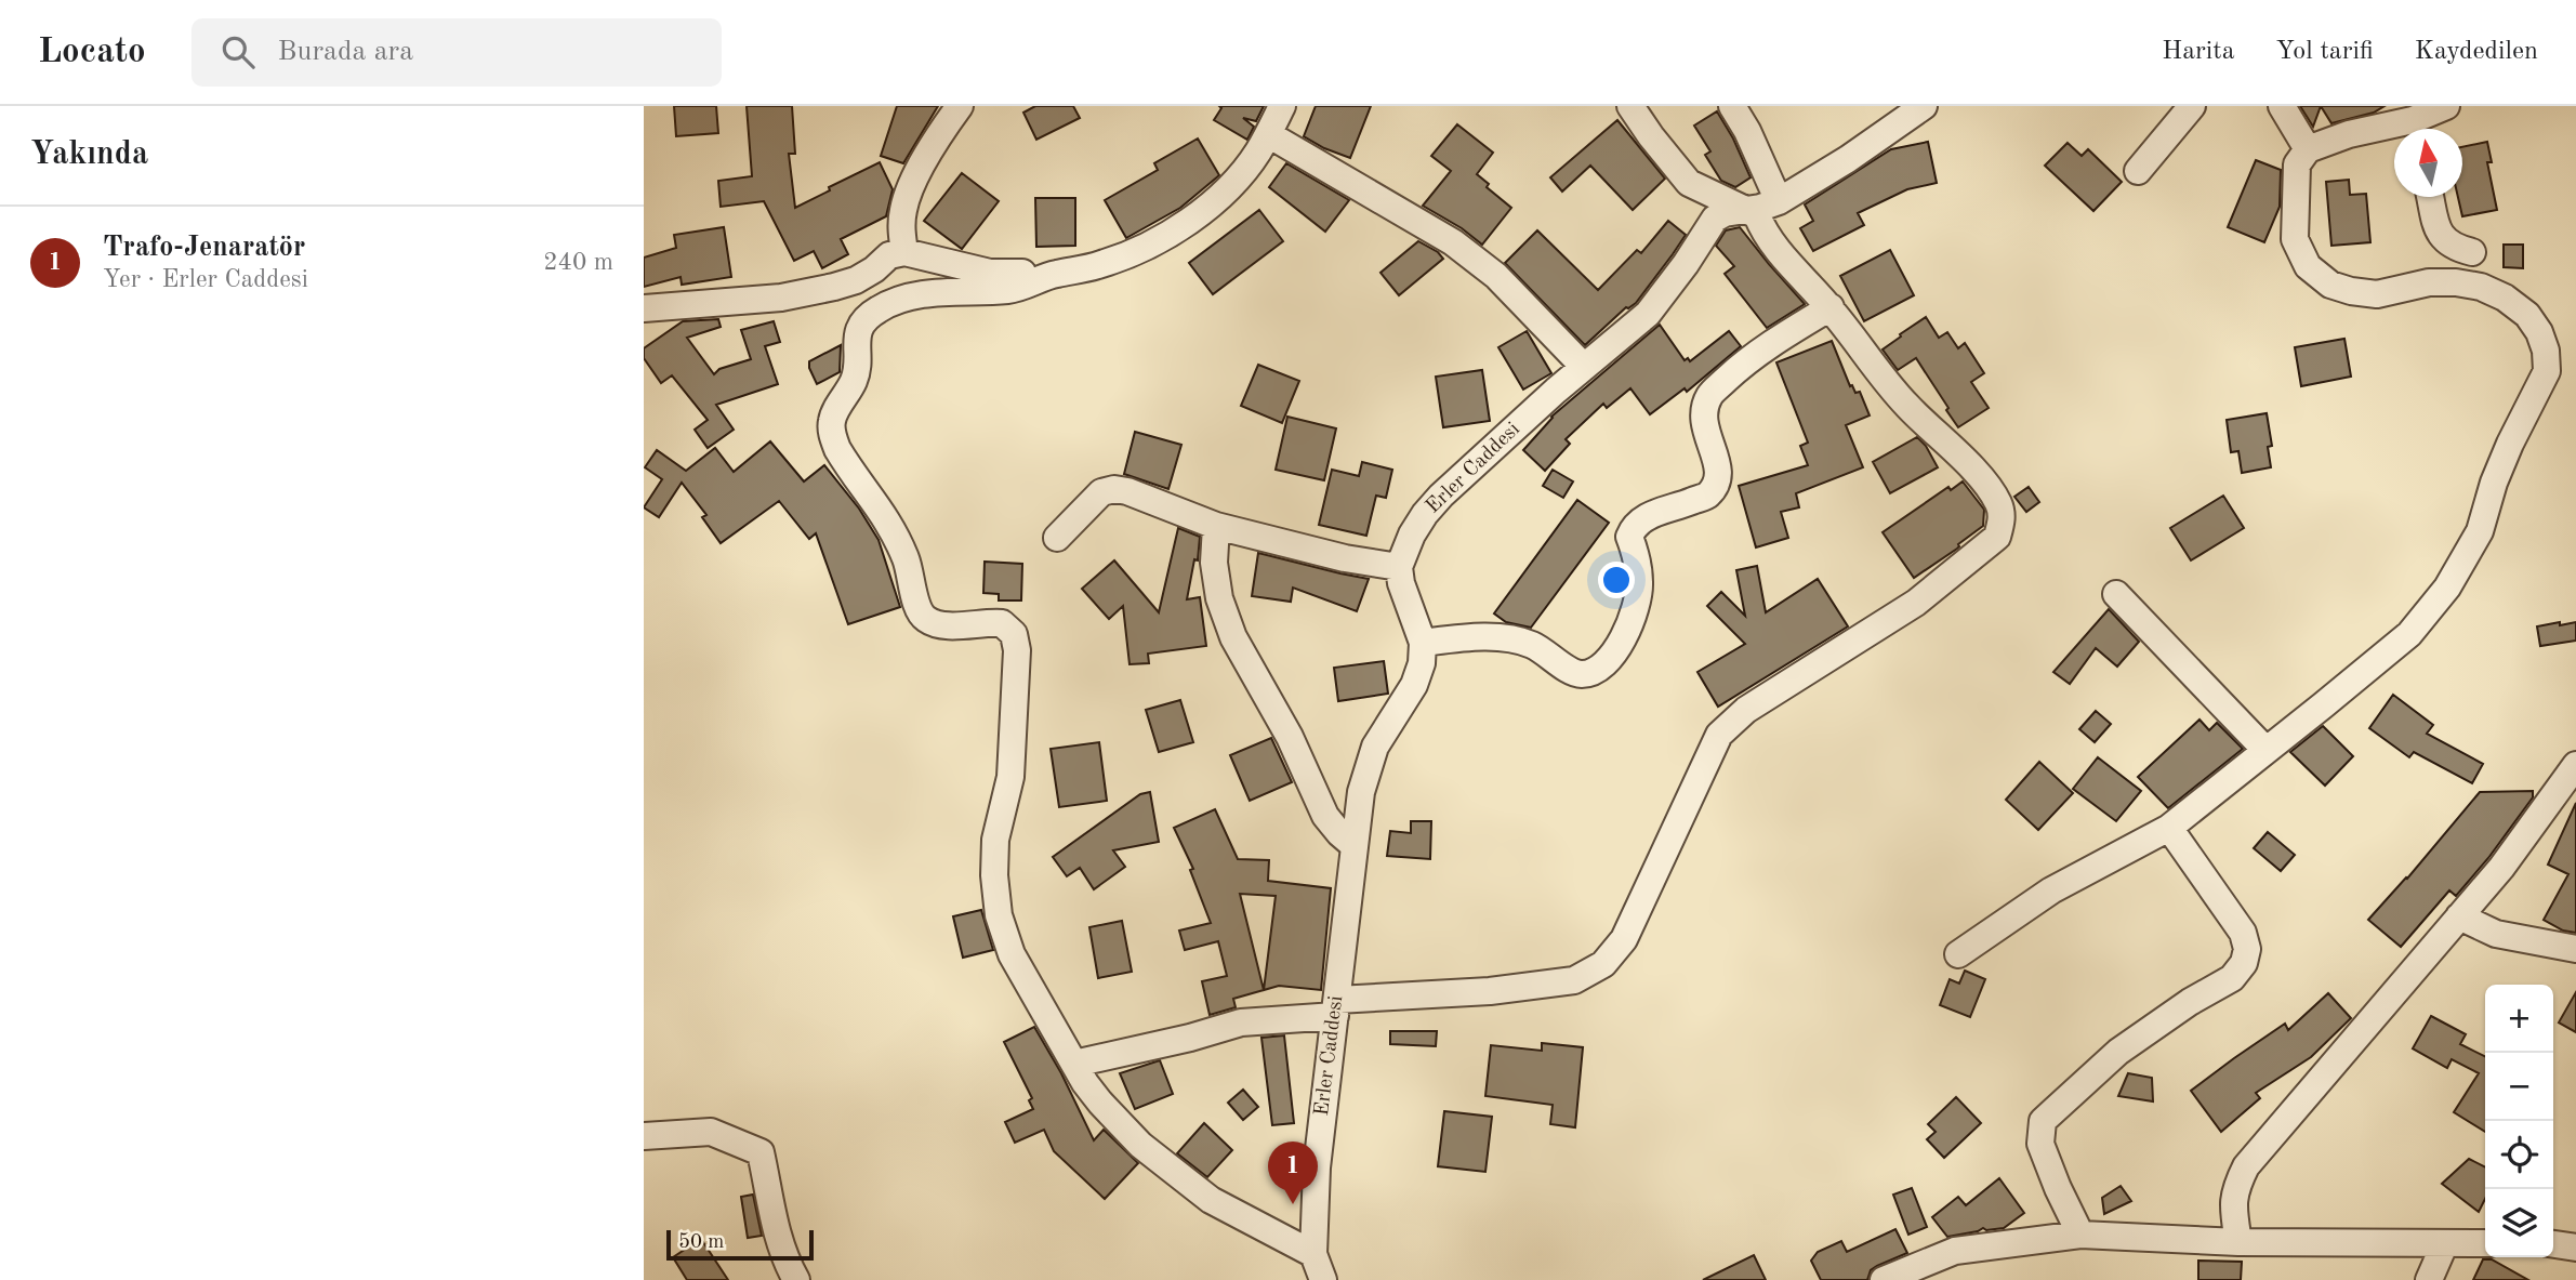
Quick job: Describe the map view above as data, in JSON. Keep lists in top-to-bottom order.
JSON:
{
  "streets": {
    "street": ["Erler Caddesi"]
  },
  "scale_bar": "50 m",
  "north": "top",
  "page": {
    "header": "Locato",
    "search": "Burada ara",
    "nav": ["Harita", "Yol tarifi", "Kaydedilen"],
    "heading": "Yakında",
    "list": [
      {
        "mark": "1",
        "name": "Trafo-Jenaratör",
        "note": "Yer · Erler Caddesi",
        "value": "240 m"
      }
    ],
    "map_buttons": ["+", "−"],
    "pins": "1",
    "scale": "50 m"
  }
}
